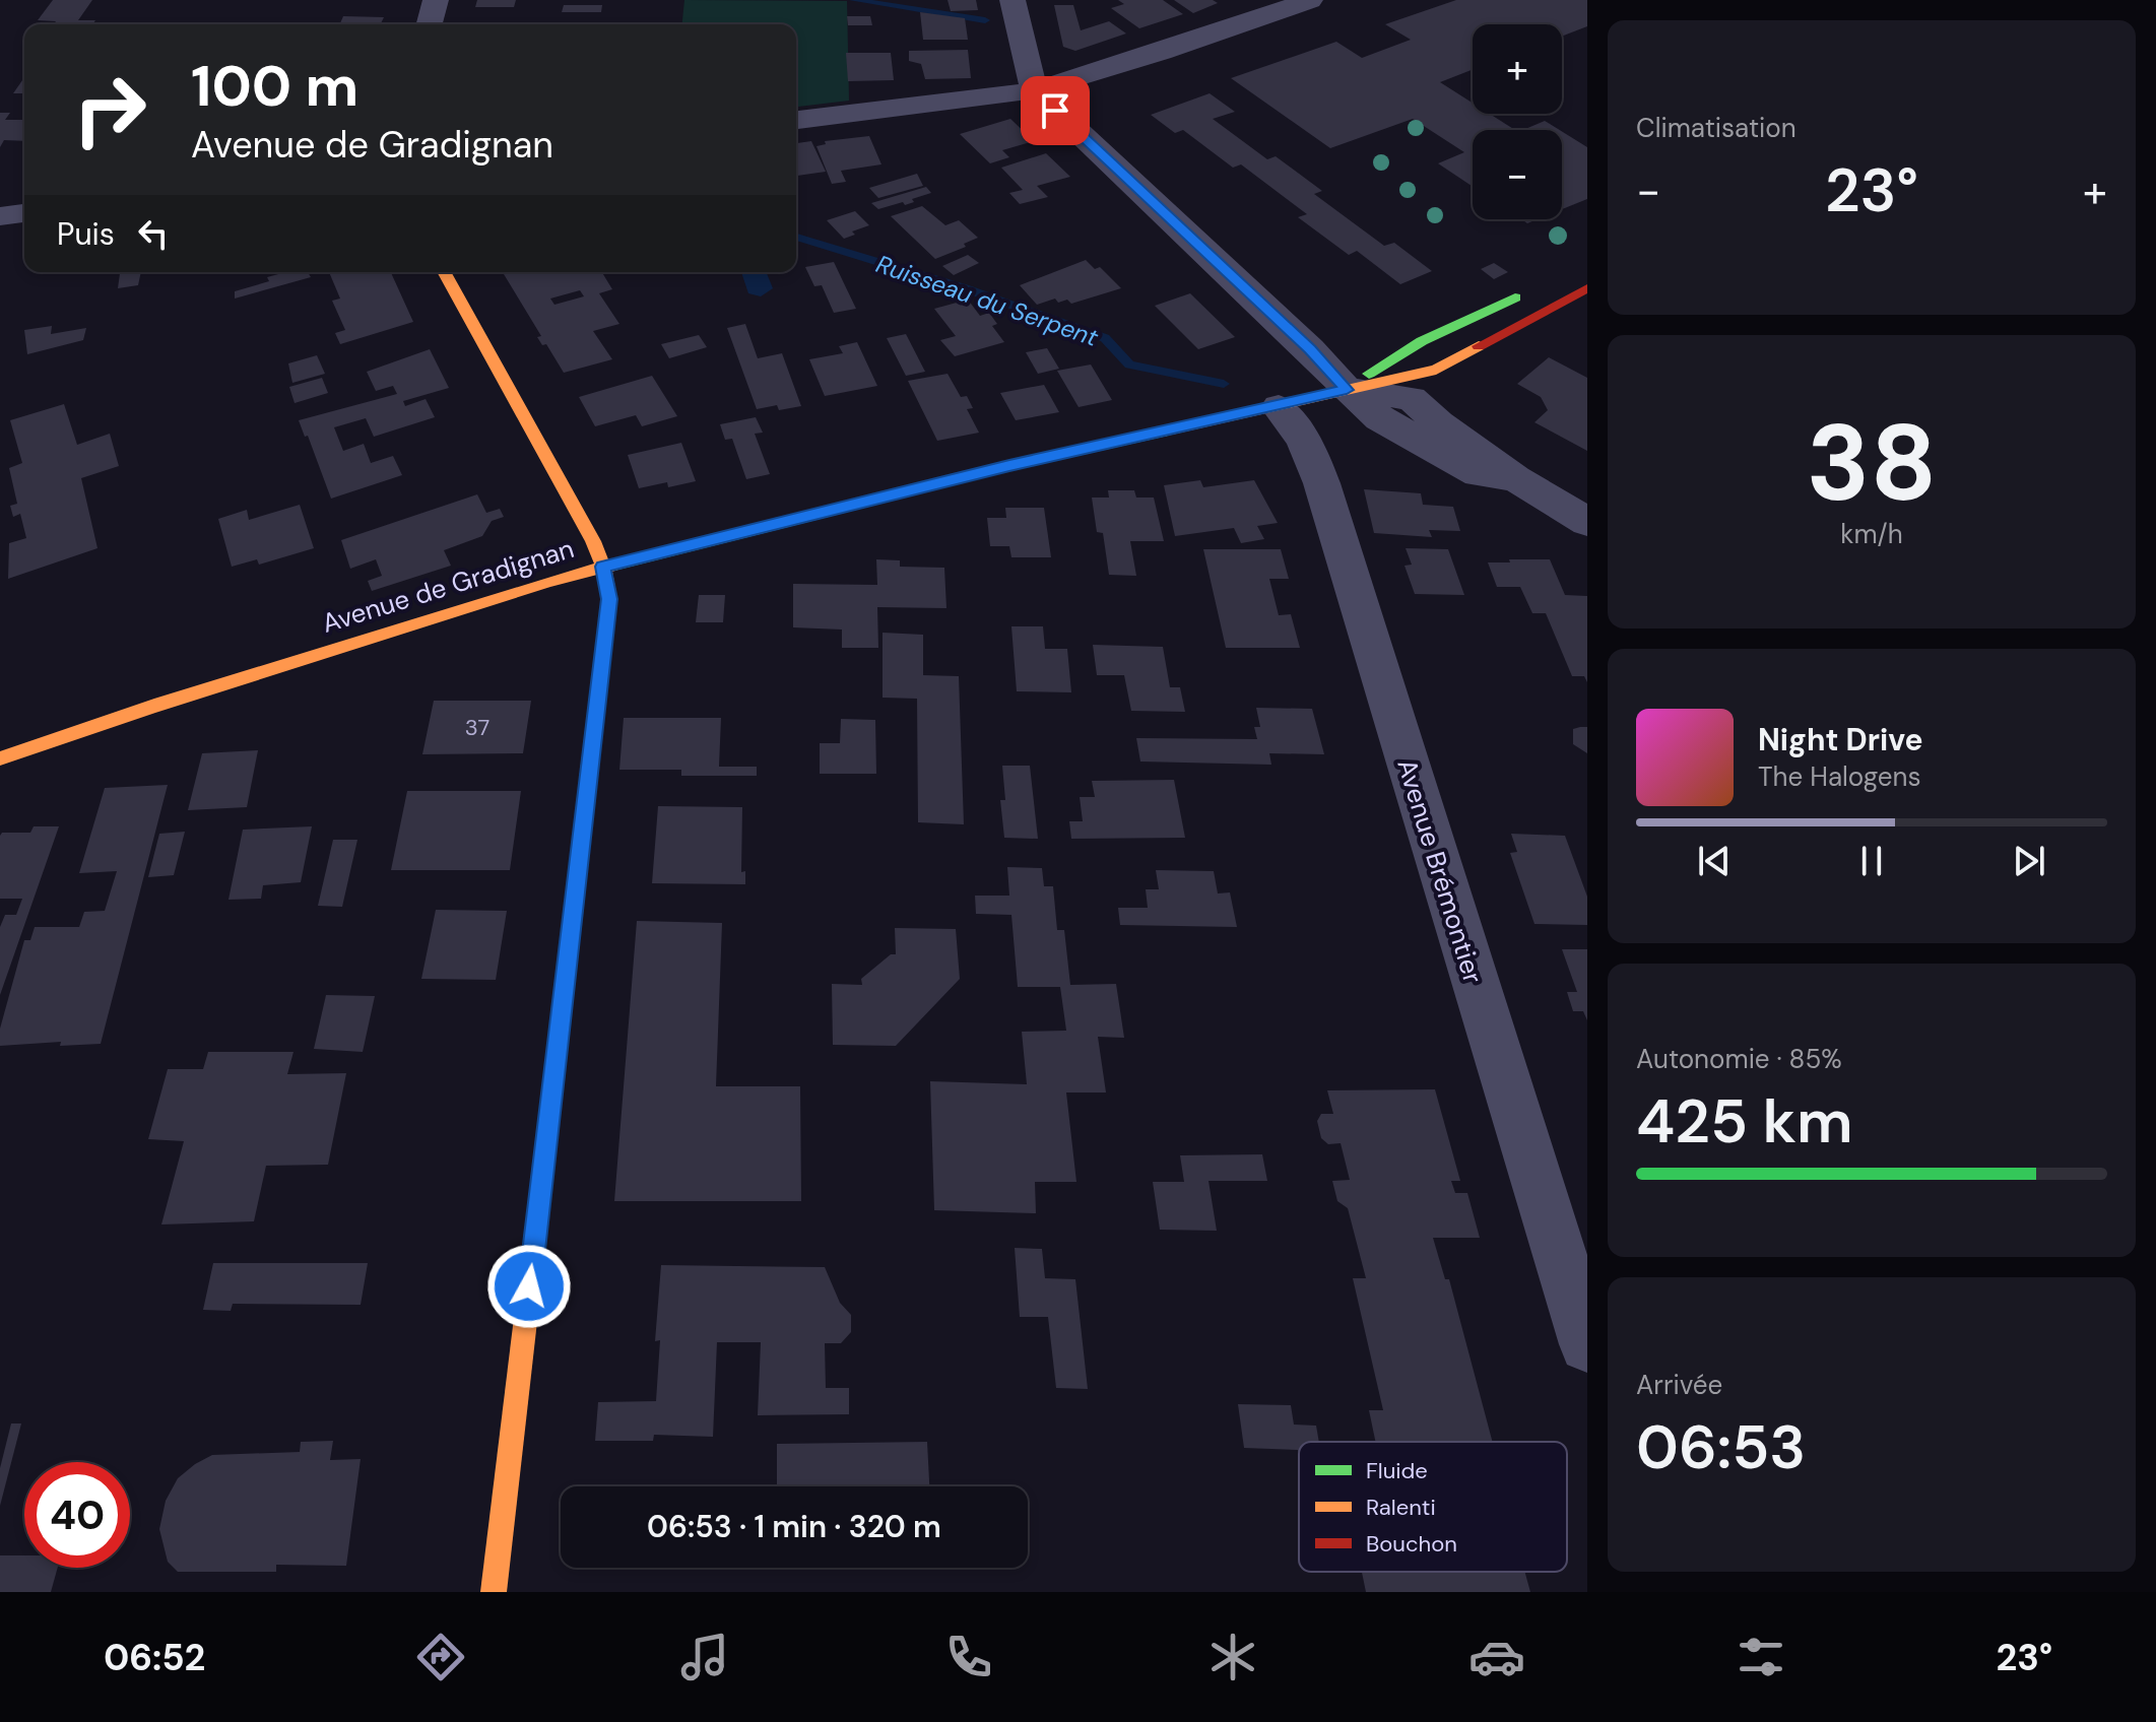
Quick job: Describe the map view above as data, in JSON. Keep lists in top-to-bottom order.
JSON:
{
  "streets": {
    "main road": ["Avenue de Gradignan"],
    "street": ["Avenue Brémontier"]
  },
  "crossings": [
    ["Avenue de Gradignan", "Avenue Brémontier"]
  ],
  "water": ["Ruisseau du Serpent"],
  "house_numbers": ["37"],
  "legend": ["Fluide", "Ralenti", "Bouchon"],
  "page": {
    "tile": [
      "Climatisation",
      ["38", "km/h"],
      ["Autonomie · 85%", "425 km"],
      ["Arrivée", "06:53"]
    ],
    "map_buttons": ["+", "−"],
    "turn": ["100 m", "Avenue de Gradignan"],
    "heat": ["−", "23°", "+"],
    "then": "Puis",
    "song": ["Night Drive", "The Halogens"],
    "limit": "40",
    "trip": "06:53 · 1 min · 320 m",
    "tabs": ["06:52", "23°"]
  }
}
